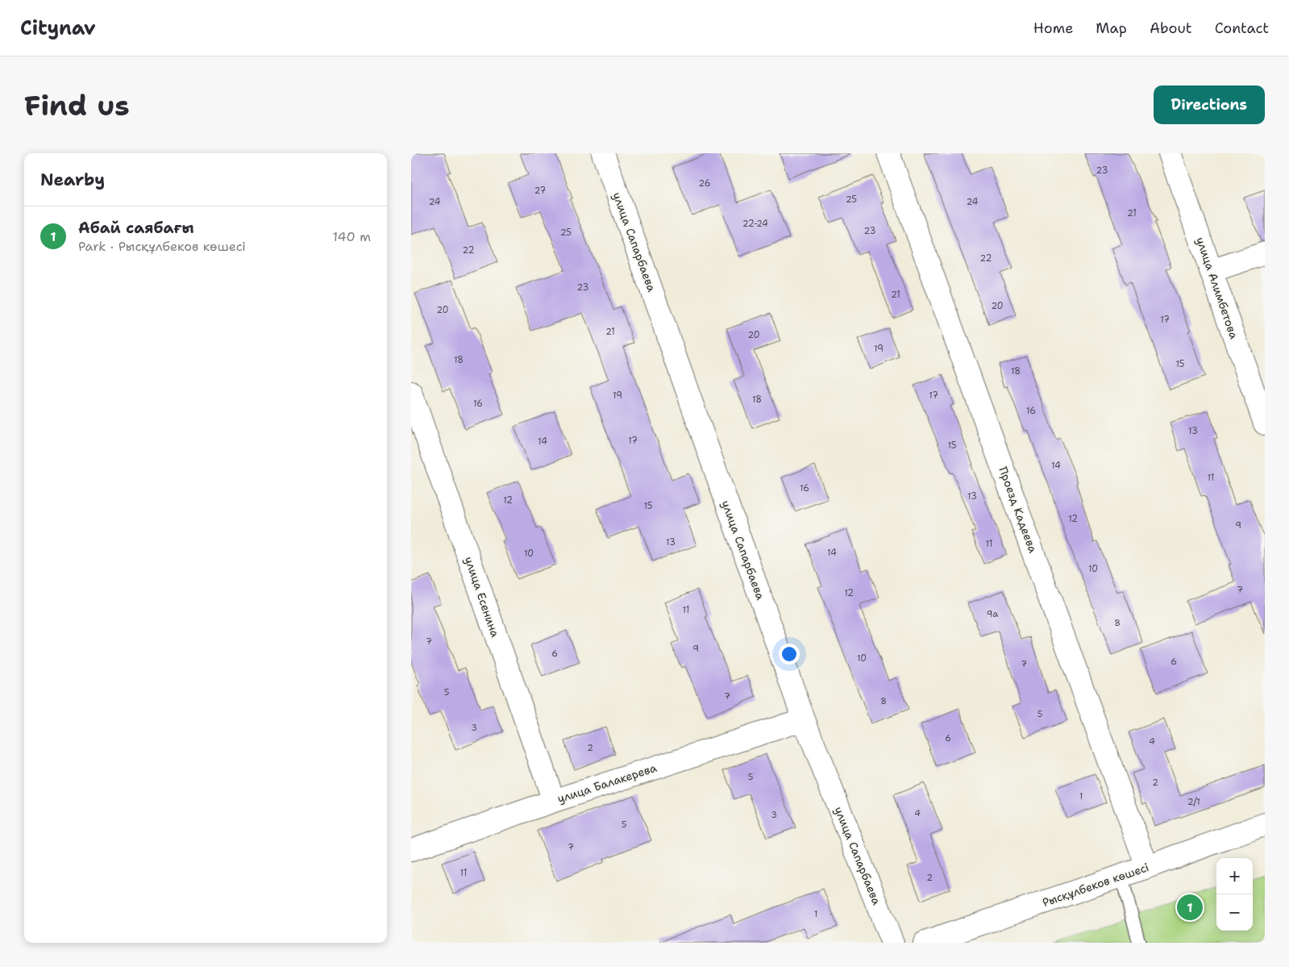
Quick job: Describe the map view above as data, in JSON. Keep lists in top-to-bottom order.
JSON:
{
  "streets": {
    "street": [
      "улица Сапарбаева",
      "улица Алимбетова",
      "Проезд Кадеева",
      "улица Есенина",
      "улица Балакерева",
      "Рысқұлбеков көшесі"
    ]
  },
  "crossings": [
    ["улица Сапарбаева", "улица Балакерева"],
    ["Проезд Кадеева", "Рысқұлбеков көшесі"],
    ["улица Есенина", "улица Балакерева"]
  ],
  "house_numbers": [
    "23",
    "26",
    "27",
    "25",
    "24",
    "24",
    "21",
    "22-24",
    "23",
    "25",
    "22",
    "22",
    "23",
    "21",
    "20",
    "20",
    "17",
    "21",
    "20",
    "19",
    "18",
    "15",
    "18",
    "19",
    "17",
    "18",
    "16",
    "16",
    "13",
    "17",
    "14",
    "15",
    "14",
    "11",
    "16",
    "13",
    "12",
    "15",
    "12",
    "9",
    "13",
    "11",
    "14",
    "10",
    "10",
    "7",
    "12",
    "11",
    "9а",
    "8",
    "7",
    "9",
    "6",
    "10",
    "6",
    "7",
    "5",
    "7",
    "8",
    "5",
    "3",
    "6",
    "4",
    "2",
    "5",
    "2",
    "1",
    "2/1",
    "4",
    "3",
    "5",
    "7",
    "11",
    "2",
    "1"
  ],
  "page": {
    "header": "Citynav",
    "nav": [
      "Home",
      "Map",
      "About",
      "Contact"
    ],
    "buttons": "Directions",
    "title": "Find us",
    "heading": "Nearby",
    "list": [
      {
        "mark": "1",
        "name": "Абай саябағы",
        "note": "Park · Рысқұлбеков көшесі",
        "value": "140 m"
      }
    ],
    "map_buttons": ["+", "−"],
    "pins": "1"
  }
}
